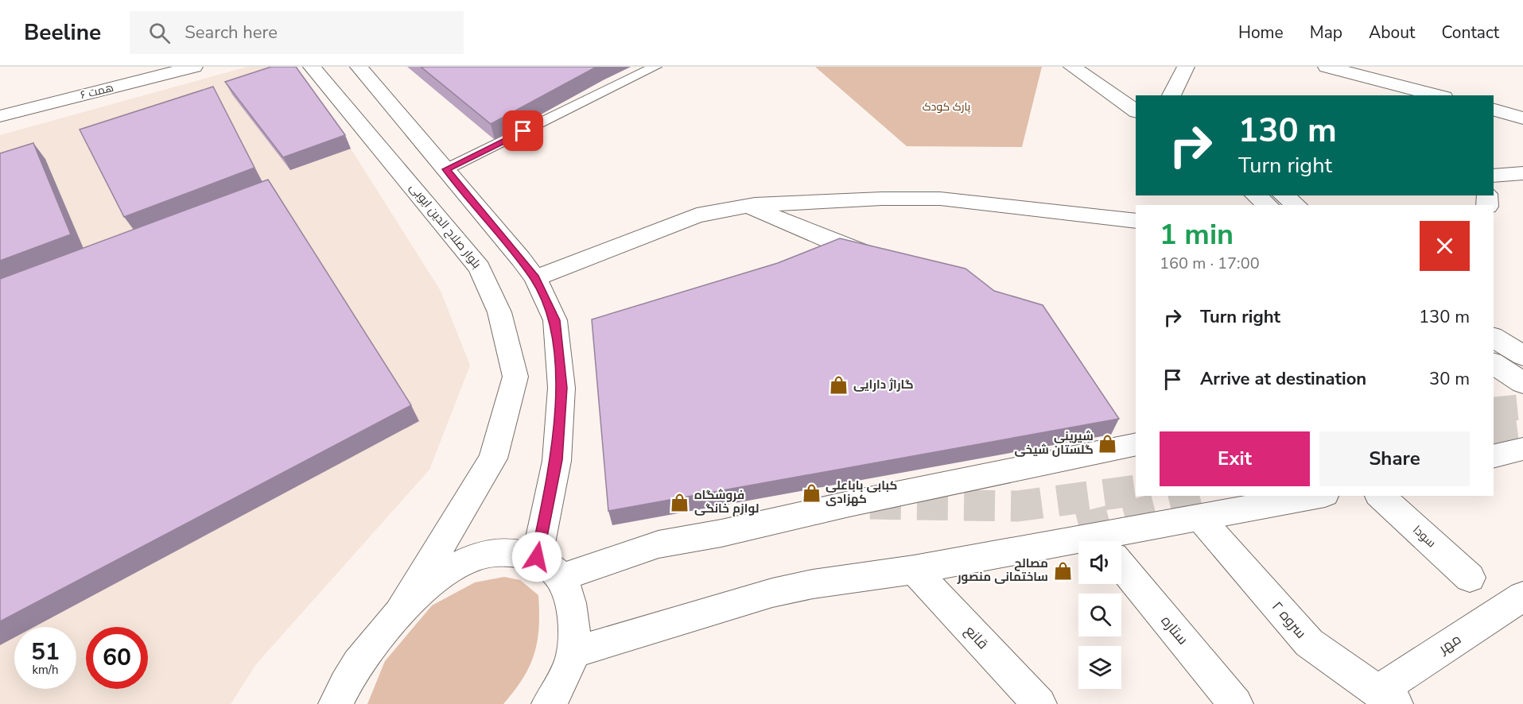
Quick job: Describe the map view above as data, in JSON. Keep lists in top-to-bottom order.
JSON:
{
  "streets": {
    "main road": [
      "همت ۶",
      "بلوار صلاح الدین ایوبی",
      "سودا",
      "سروه ۲",
      "ستاره",
      "قانع",
      "مهر"
    ]
  },
  "crossings": [
    ["سروه ۲", "مهر"]
  ],
  "parks": ["پارک کودک"],
  "places": {
    "shop": [
      "گاراژ دارایی",
      "شیرینی گلستان شیخی",
      "کبابی باباعلی کهزادی",
      "فروشگاه لوازم خانگی",
      "مصالح ساختمانی منصور"
    ]
  },
  "page": {
    "header": "Beeline",
    "search": "Search here",
    "nav": [
      "Home",
      "Map",
      "About",
      "Contact"
    ],
    "turn": ["130 m", "Turn right"],
    "heading": ["1 min", "160 m · 17:00"],
    "list": [
      {
        "name": "Turn right",
        "value": "130 m"
      },
      {
        "name": "Arrive at destination",
        "value": "30 m"
      }
    ],
    "buttons": ["Exit", "Share"],
    "speed": "51 km/h",
    "limit": "60"
  }
}
